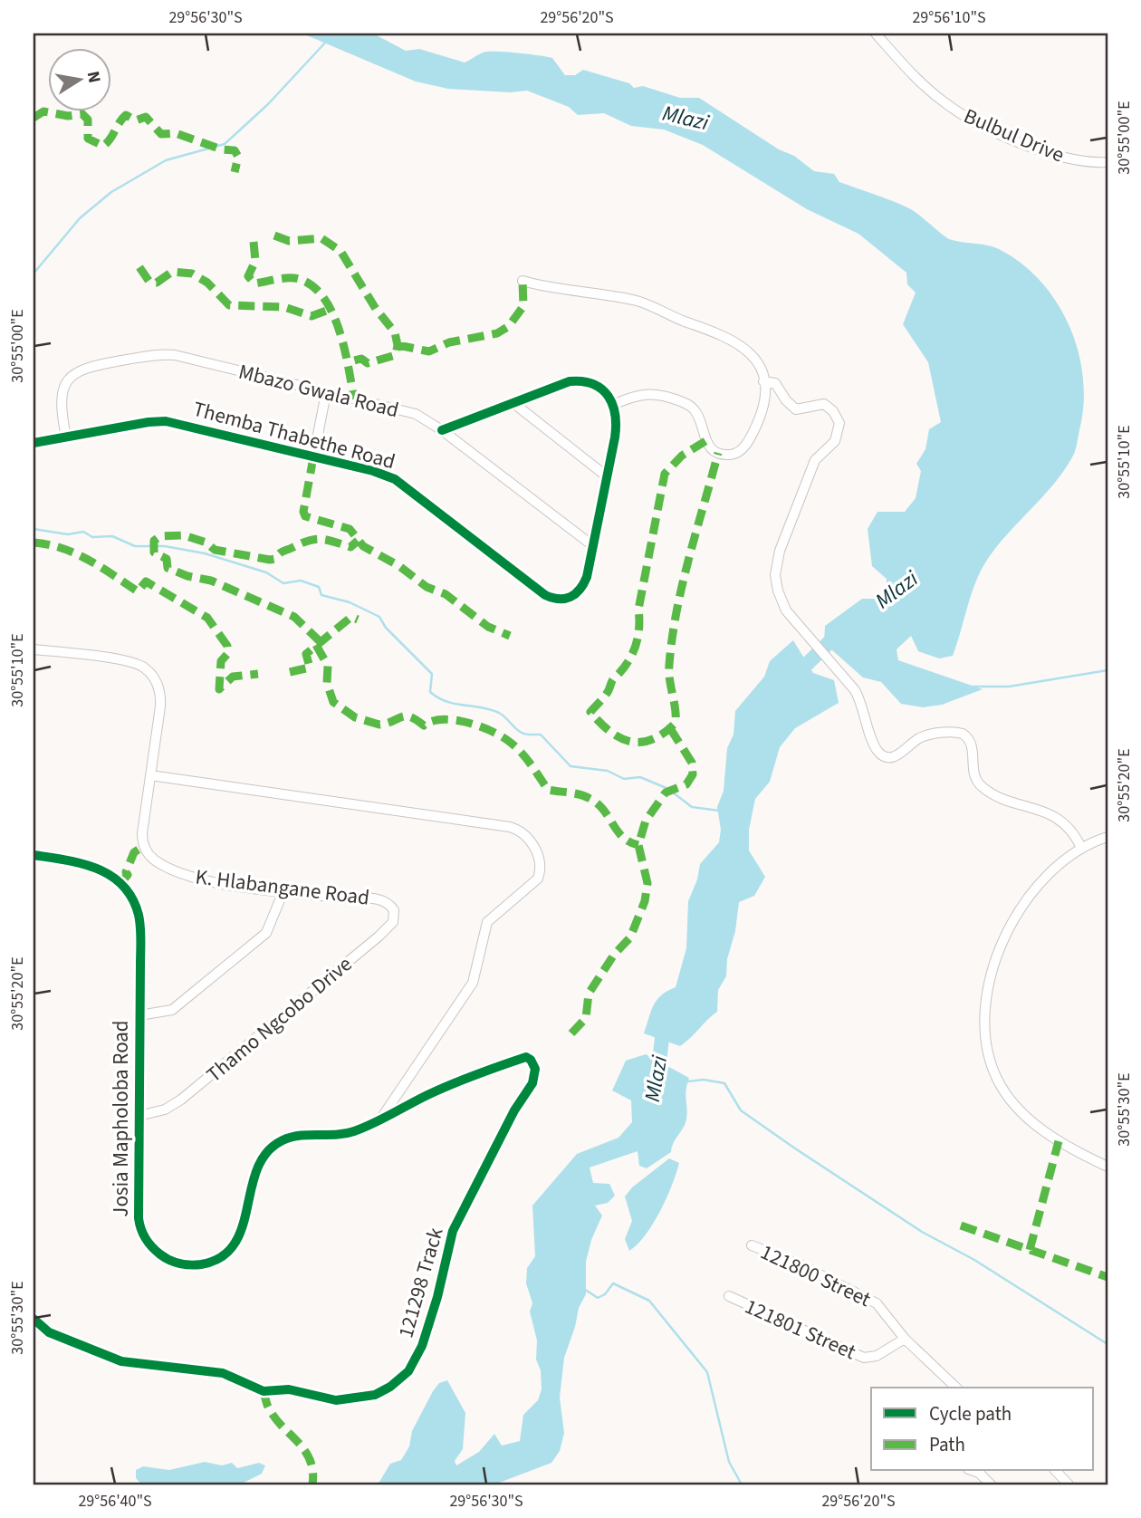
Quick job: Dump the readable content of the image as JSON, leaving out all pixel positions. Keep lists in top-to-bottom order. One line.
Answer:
{"streets":{"street":["Bulbul Drive","Mbazo Gwala Road","Themba Thabethe Road","K. Hlabangane Road","Thamo Ngcobo Drive","Josia Mapholoba Road","121800 Street","121298 Track","121801 Street"]},"crossings":[["Mbazo Gwala Road","Themba Thabethe Road"],["K. Hlabangane Road","Thamo Ngcobo Drive"],["K. Hlabangane Road","Josia Mapholoba Road"],["Thamo Ngcobo Drive","Josia Mapholoba Road"],["Josia Mapholoba Road","121298 Track"],["121800 Street","121801 Street"]],"water":["Mlazi"],"legend":["Cycle path","Path"],"north":"right","coordinates":["29°56'30\"S","29°56'20\"S","29°56'10\"S","30°55'00\"E","30°55'10\"E","30°55'20\"E","30°55'30\"E","29°56'40\"S"]}
